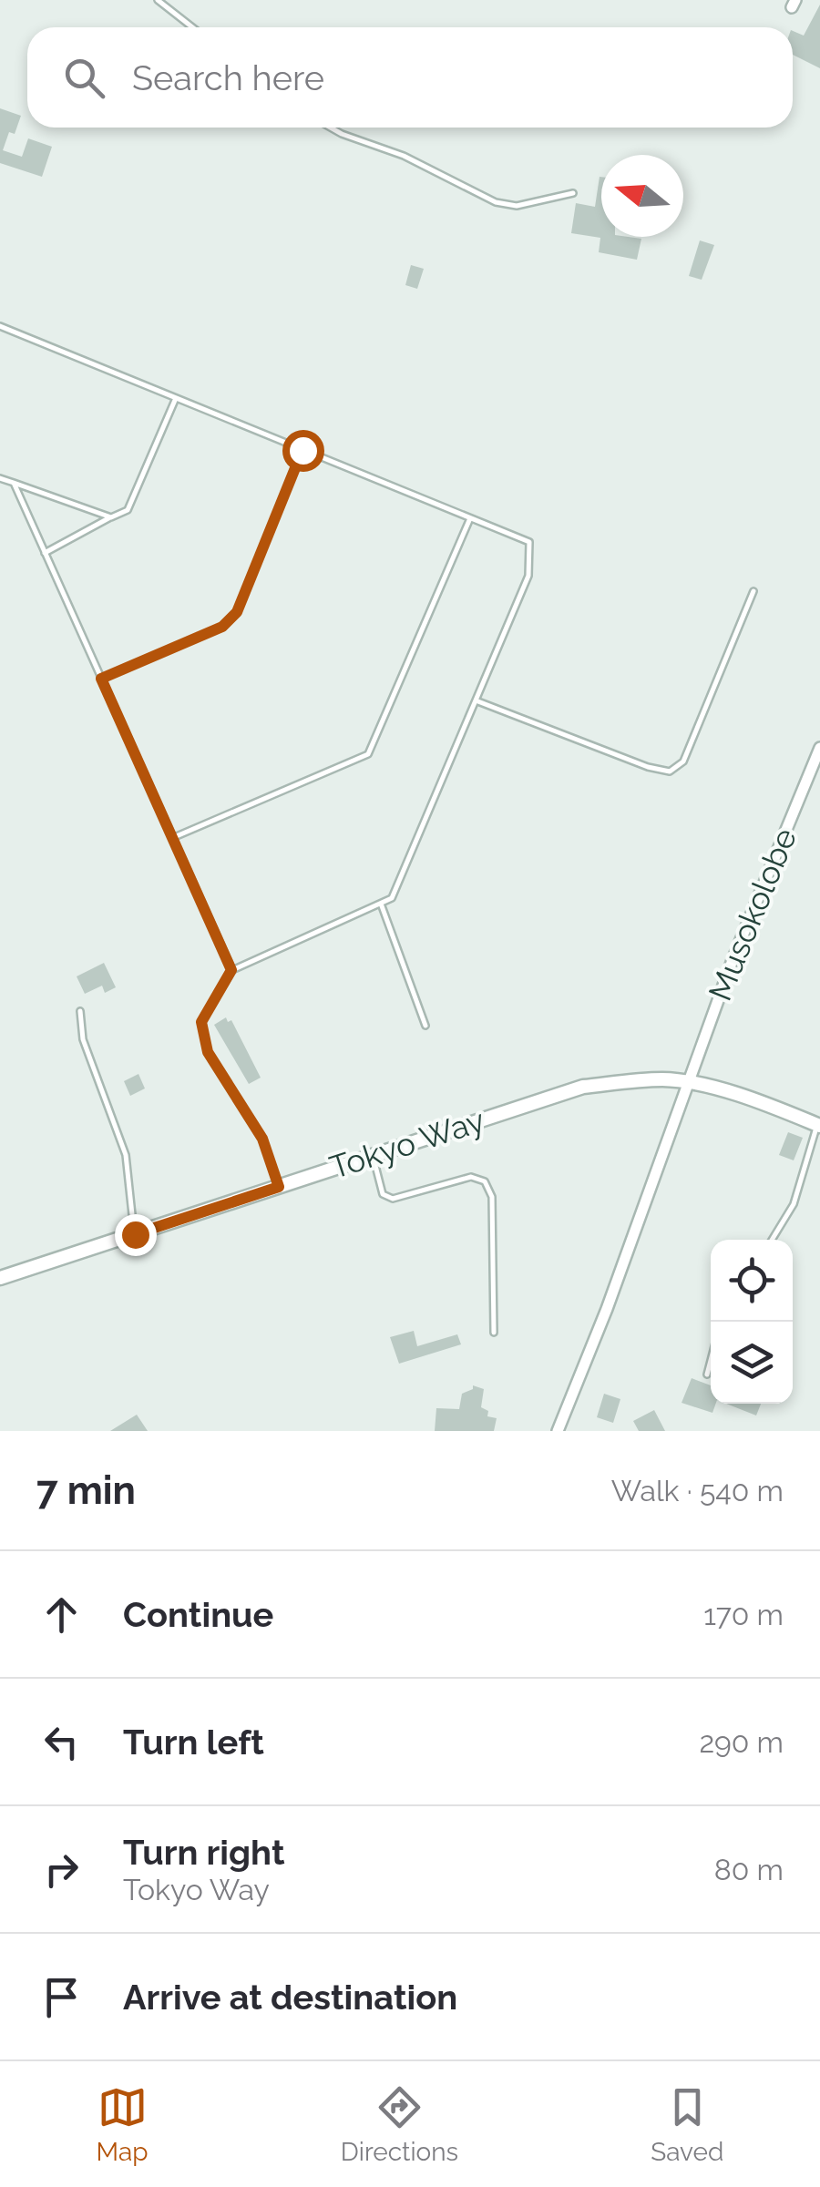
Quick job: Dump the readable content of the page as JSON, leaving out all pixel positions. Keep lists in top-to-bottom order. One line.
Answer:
{"streets":{"street":["Musokolobe","Tokyo Way"]},"crossings":[["Musokolobe","Tokyo Way"]],"north":"left","page":{"search":"Search here","heading":["7 min","Walk · 540 m"],"list":[["Continue","170 m"],["Turn left","290 m"],["Turn right","Tokyo Way","80 m"],"Arrive at destination"],"nav":["Map","Directions","Saved"]}}
